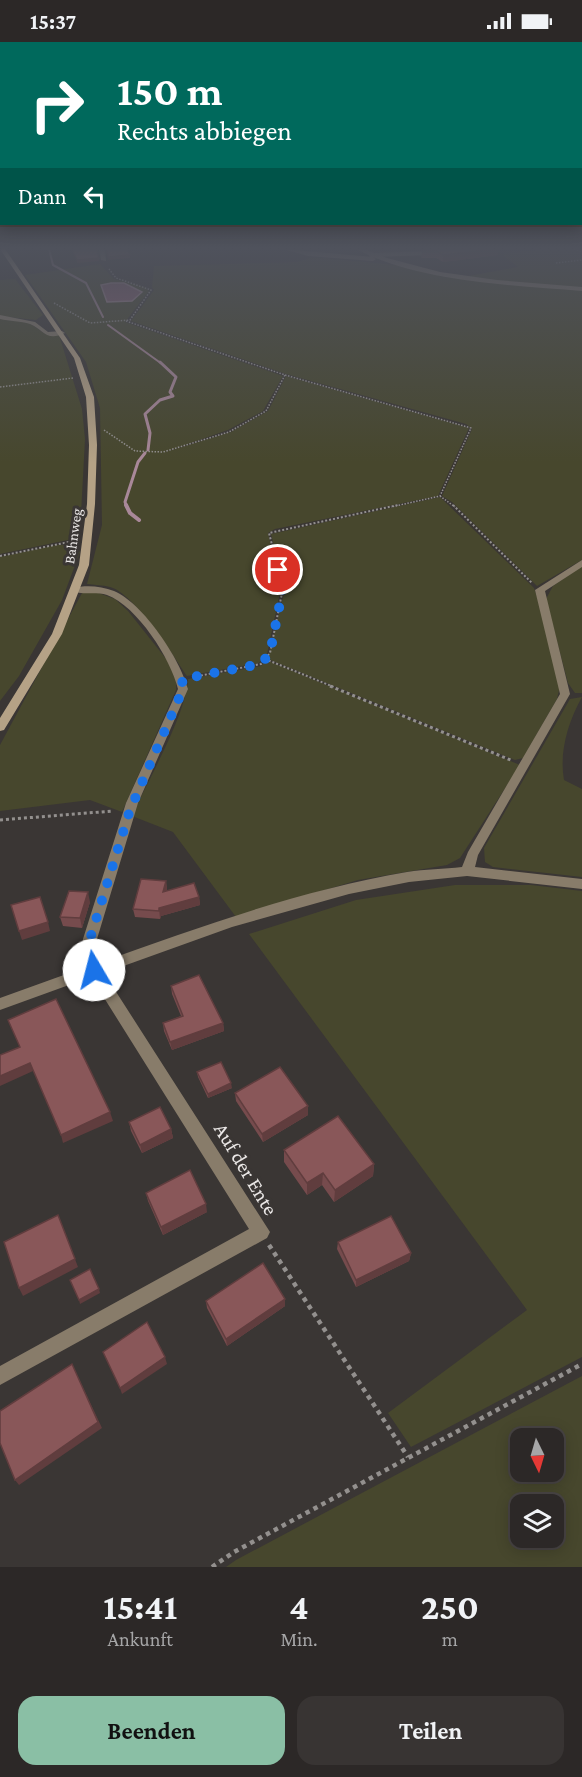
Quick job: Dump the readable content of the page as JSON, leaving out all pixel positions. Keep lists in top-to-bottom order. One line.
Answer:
{"streets":{"main road":["Bahnweg"],"street":["Auf der Ente"]},"north":"bottom","page":{"status":"15:37","turn":["150 m","Rechts abbiegen"],"then":"Dann","eta":["15:41","Ankunft","4","Min.","250","m"],"buttons":["Beenden","Teilen"]}}
